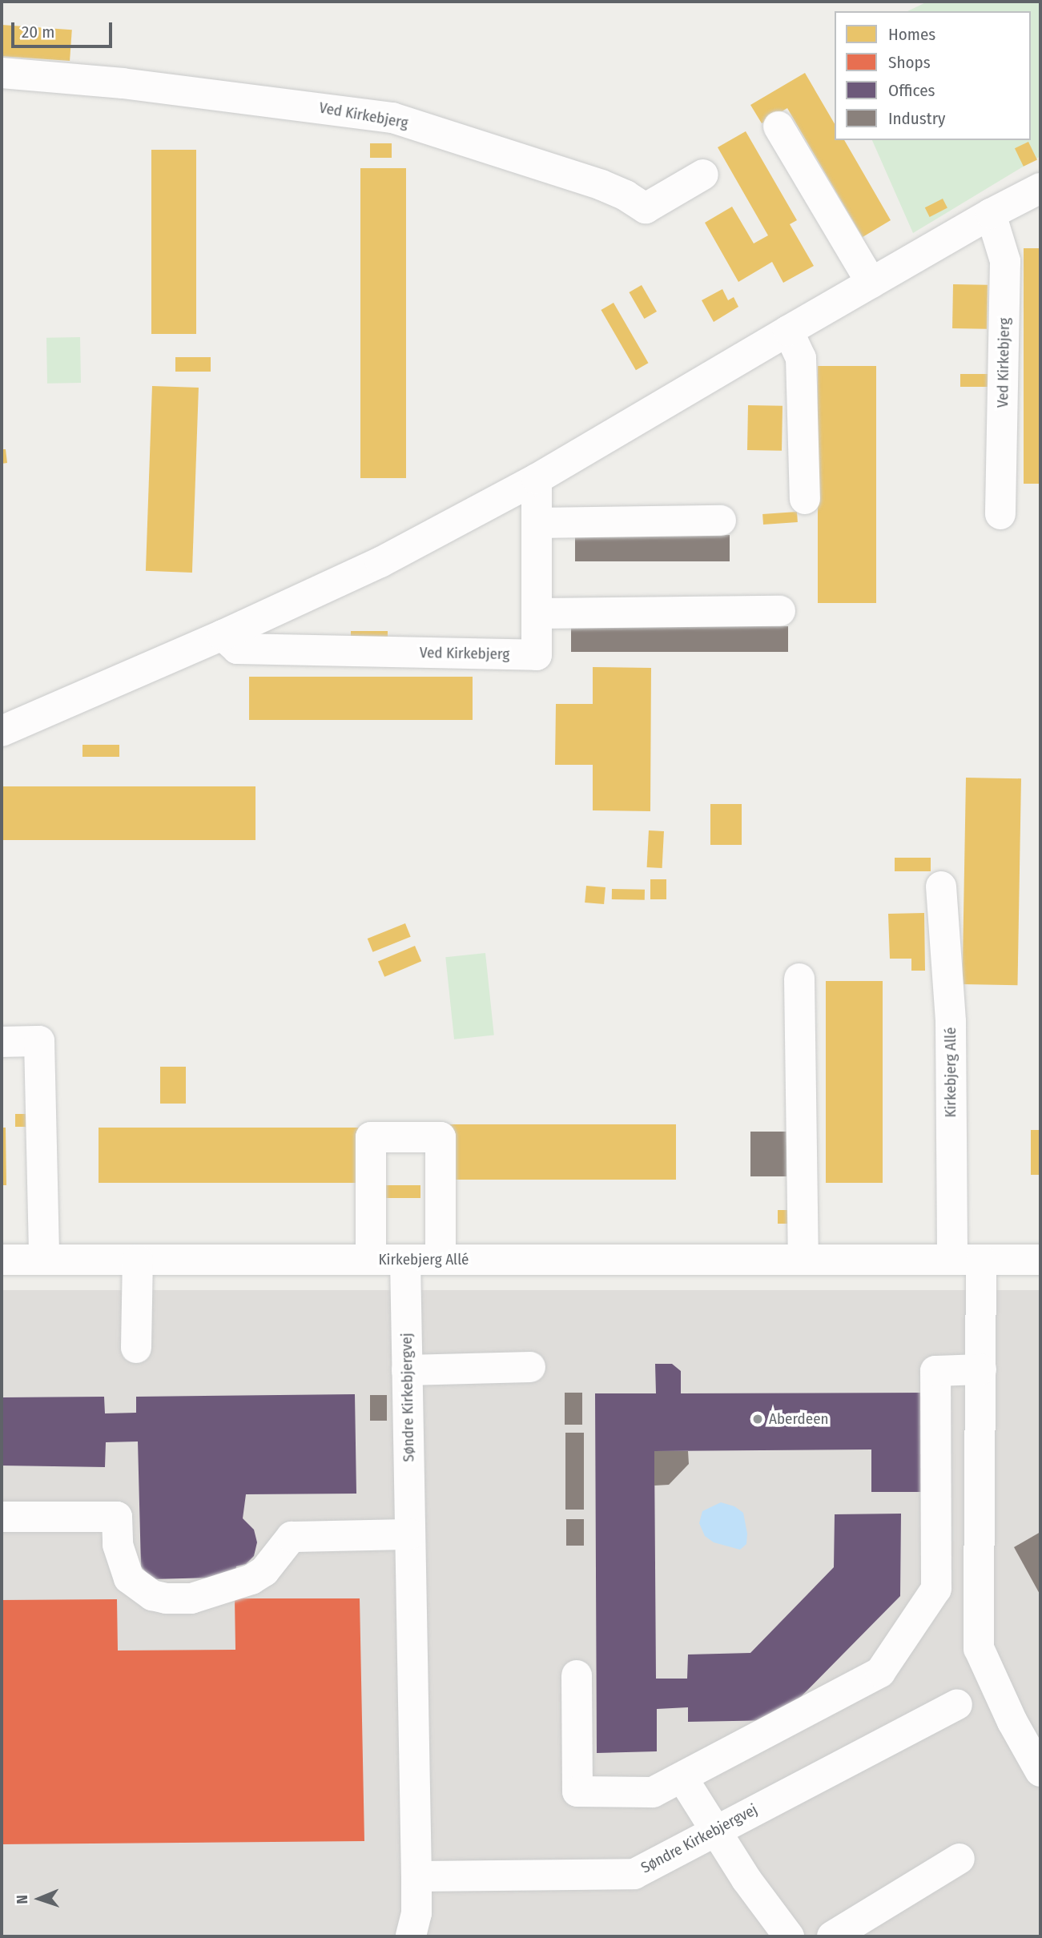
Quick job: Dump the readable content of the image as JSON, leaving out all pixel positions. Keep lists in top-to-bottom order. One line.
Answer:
{"streets":{"street":["Ved Kirkebjerg","Kirkebjerg Allé","Søndre Kirkebjergvej"]},"crossings":[["Kirkebjerg Allé","Søndre Kirkebjergvej"]],"places":["Aberdeen"],"legend":["Homes","Shops","Offices","Industry"],"scale_bar":"20 m","north":"left"}
